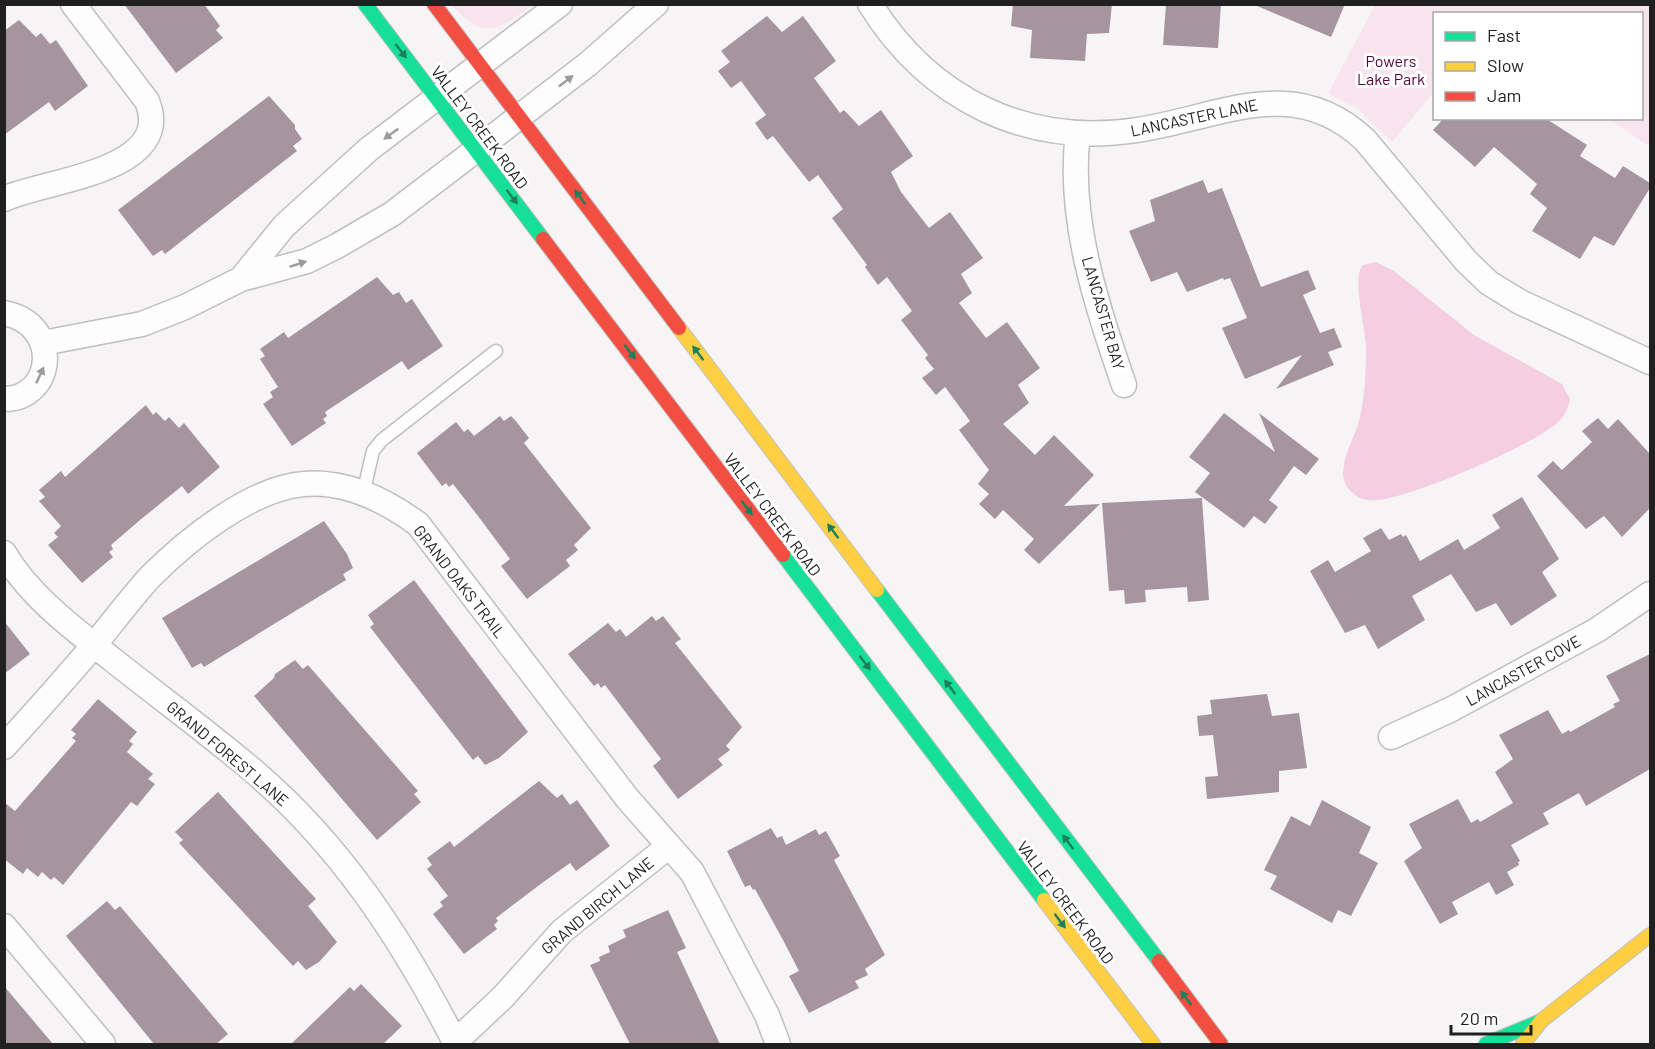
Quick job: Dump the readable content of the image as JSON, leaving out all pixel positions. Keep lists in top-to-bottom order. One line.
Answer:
{"streets":{"main road":["VALLEY CREEK ROAD"],"street":["LANCASTER LANE","LANCASTER BAY","GRAND OAKS TRAIL","LANCASTER COVE","GRAND FOREST LANE","GRAND BIRCH LANE"]},"crossings":[["LANCASTER LANE","LANCASTER BAY"],["GRAND OAKS TRAIL","GRAND FOREST LANE"],["GRAND OAKS TRAIL","GRAND BIRCH LANE"],["GRAND FOREST LANE","GRAND BIRCH LANE"]],"parks":["Powers Lake Park"],"legend":["Fast","Slow","Jam"],"scale_bar":"20 m"}
